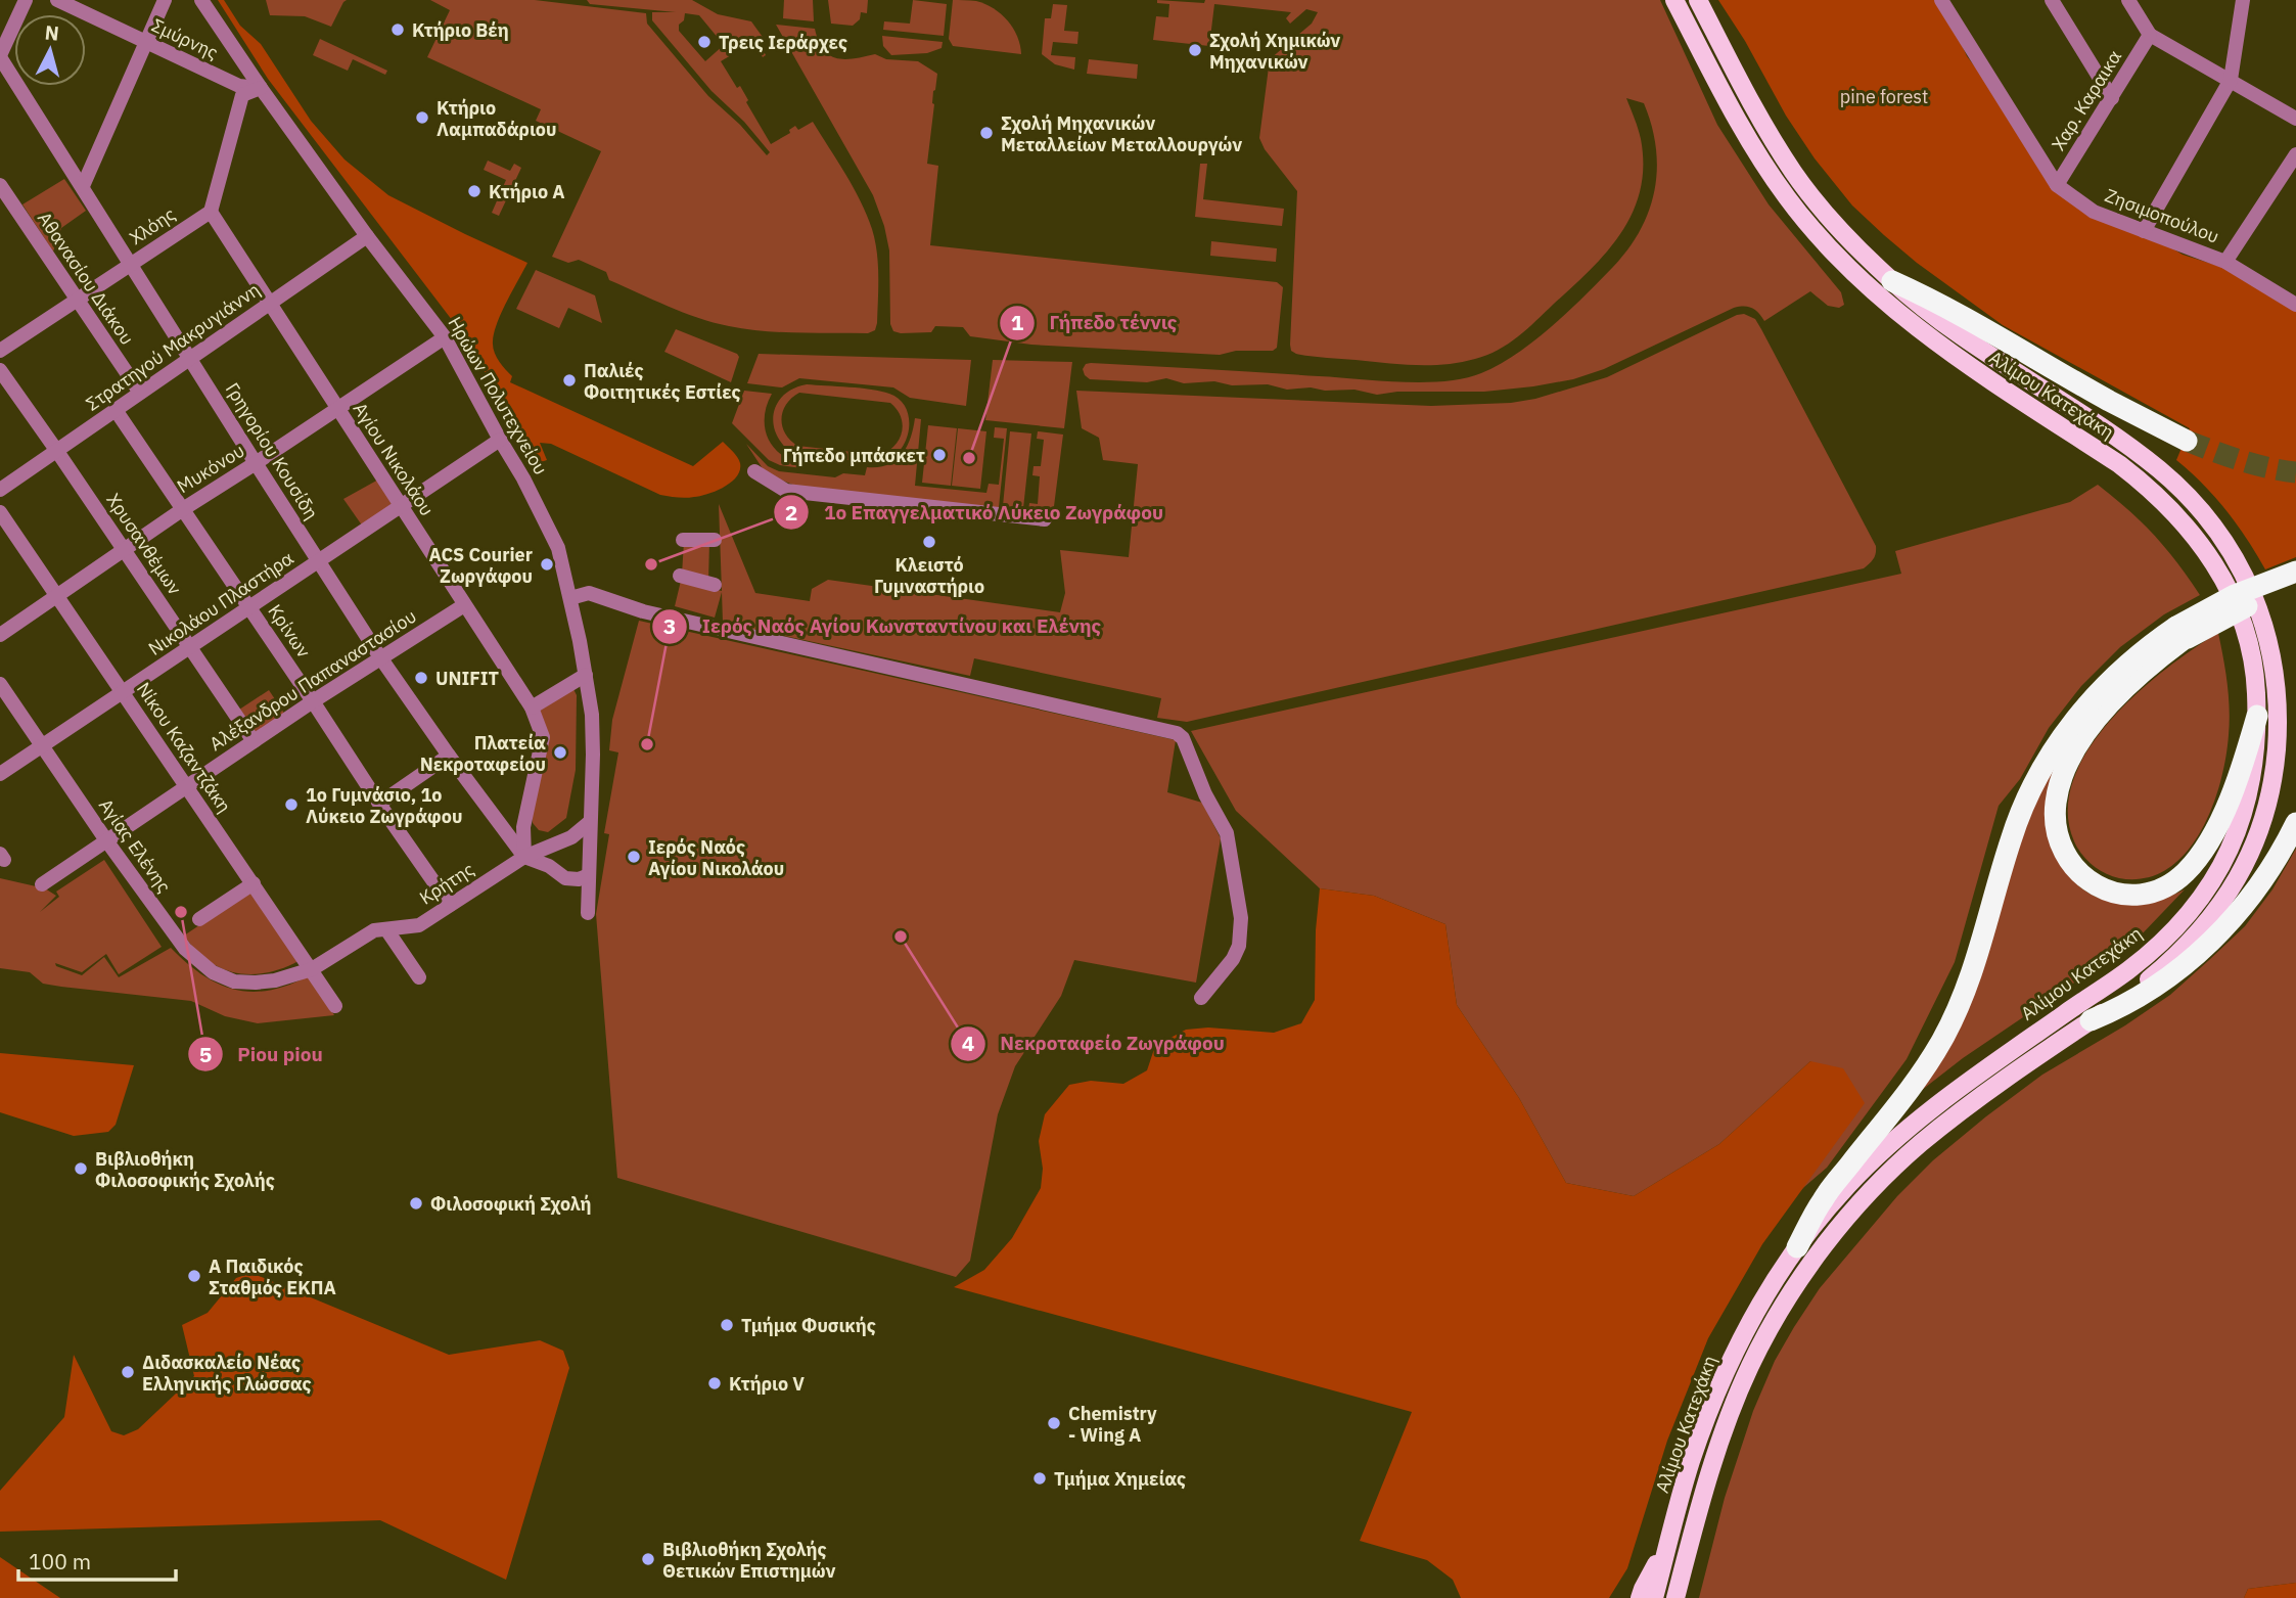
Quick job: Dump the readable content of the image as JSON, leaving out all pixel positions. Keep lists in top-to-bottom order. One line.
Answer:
{"streets":{"main road":["Αλίμου Κατεχάκη"],"street":["Σμύρνης","Χαρ. Καραικα","Ζησιμοπούλου","Χλόης","Αθανασίου Διάκου","Στρατηγού Μακρυγιάννη","Ηρώων Πολυτεχνείου","Γρηγορίου Κουσίδη","Αγίου Νικολάου","Μυκόνου","Χρυσανθέμων","Νικολάου Πλαστήρα","Κρίνων","Αλέξανδρου Παπαναστασίου","Νίκου Καζαντζάκη","Αγίας Ελένης","Κρήτης"]},"crossings":[["Σμύρνης","Ηρώων Πολυτεχνείου"],["Χαρ. Καραικα","Ζησιμοπούλου"],["Χλόης","Αθανασίου Διάκου"],["Χλόης","Γρηγορίου Κουσίδη"],["Χλόης","Αγίου Νικολάου"],["Αθανασίου Διάκου","Στρατηγού Μακρυγιάννη"],["Στρατηγού Μακρυγιάννη","Ηρώων Πολυτεχνείου"],["Στρατηγού Μακρυγιάννη","Γρηγορίου Κουσίδη"],["Στρατηγού Μακρυγιάννη","Αγίου Νικολάου"],["Στρατηγού Μακρυγιάννη","Χρυσανθέμων"],["Στρατηγού Μακρυγιάννη","Κρίνων"],["Ηρώων Πολυτεχνείου","Γρηγορίου Κουσίδη"],["Ηρώων Πολυτεχνείου","Μυκόνου"],["Ηρώων Πολυτεχνείου","Νικολάου Πλαστήρα"],["Γρηγορίου Κουσίδη","Αγίου Νικολάου"],["Γρηγορίου Κουσίδη","Μυκόνου"],["Γρηγορίου Κουσίδη","Νικολάου Πλαστήρα"],["Γρηγορίου Κουσίδη","Αλέξανδρου Παπαναστασίου"],["Γρηγορίου Κουσίδη","Κρήτης"],["Αγίου Νικολάου","Μυκόνου"],["Αγίου Νικολάου","Νικολάου Πλαστήρα"],["Αγίου Νικολάου","Αλέξανδρου Παπαναστασίου"],["Αγίου Νικολάου","Κρήτης"],["Μυκόνου","Χρυσανθέμων"],["Μυκόνου","Κρίνων"],["Μυκόνου","Νίκου Καζαντζάκη"],["Χρυσανθέμων","Νικολάου Πλαστήρα"],["Χρυσανθέμων","Αλέξανδρου Παπαναστασίου"],["Νικολάου Πλαστήρα","Κρίνων"],["Νικολάου Πλαστήρα","Νίκου Καζαντζάκη"],["Νικολάου Πλαστήρα","Αγίας Ελένης"],["Κρίνων","Αλέξανδρου Παπαναστασίου"],["Κρίνων","Κρήτης"],["Αλέξανδρου Παπαναστασίου","Νίκου Καζαντζάκη"],["Αλέξανδρου Παπαναστασίου","Αγίας Ελένης"],["Νίκου Καζαντζάκη","Αγίας Ελένης"],["Νίκου Καζαντζάκη","Κρήτης"],["Αγίας Ελένης","Κρήτης"]],"parks":["pine forest"],"places":["Κτήριο Βέη","Τρεις Ιεράρχες","Σχολή Χημικών Μηχανικών","Κτήριο Λαμπαδάριου","Σχολή Μηχανικών Μεταλλείων Μεταλλουργών","Κτήριο Α","Παλιές Φοιτητικές Εστίες","Γήπεδο μπάσκετ","Γήπεδο τέννις","Κλειστό Γυμναστήριο","ACS Courier Ζωργάφου","1ο Επαγγελματικό Λύκειο Ζωγράφου","UNIFIT","Ιερός Ναός Αγίου Κωνσταντίνου και Ελένης","Πλατεία Νεκροταφείου","1ο Γυμνάσιο, 1ο Λύκειο Ζωγράφου","Ιερός Ναός Αγίου Νικολάου","Piou piou","Νεκροταφείο Ζωγράφου","Βιβλιοθήκη Φιλοσοφικής Σχολής","Φιλοσοφική Σχολή","Α Παιδικός Σταθμός ΕΚΠΑ","Τμήμα Φυσικής","Διδασκαλείο Νέας Ελληνικής Γλώσσας","Κτήριο V","Chemistry - Wing Α","Τμήμα Χημείας","Βιβλιοθήκη Σχολής Θετικών Επιστημών"],"scale_bar":"100 m","north":"top"}
